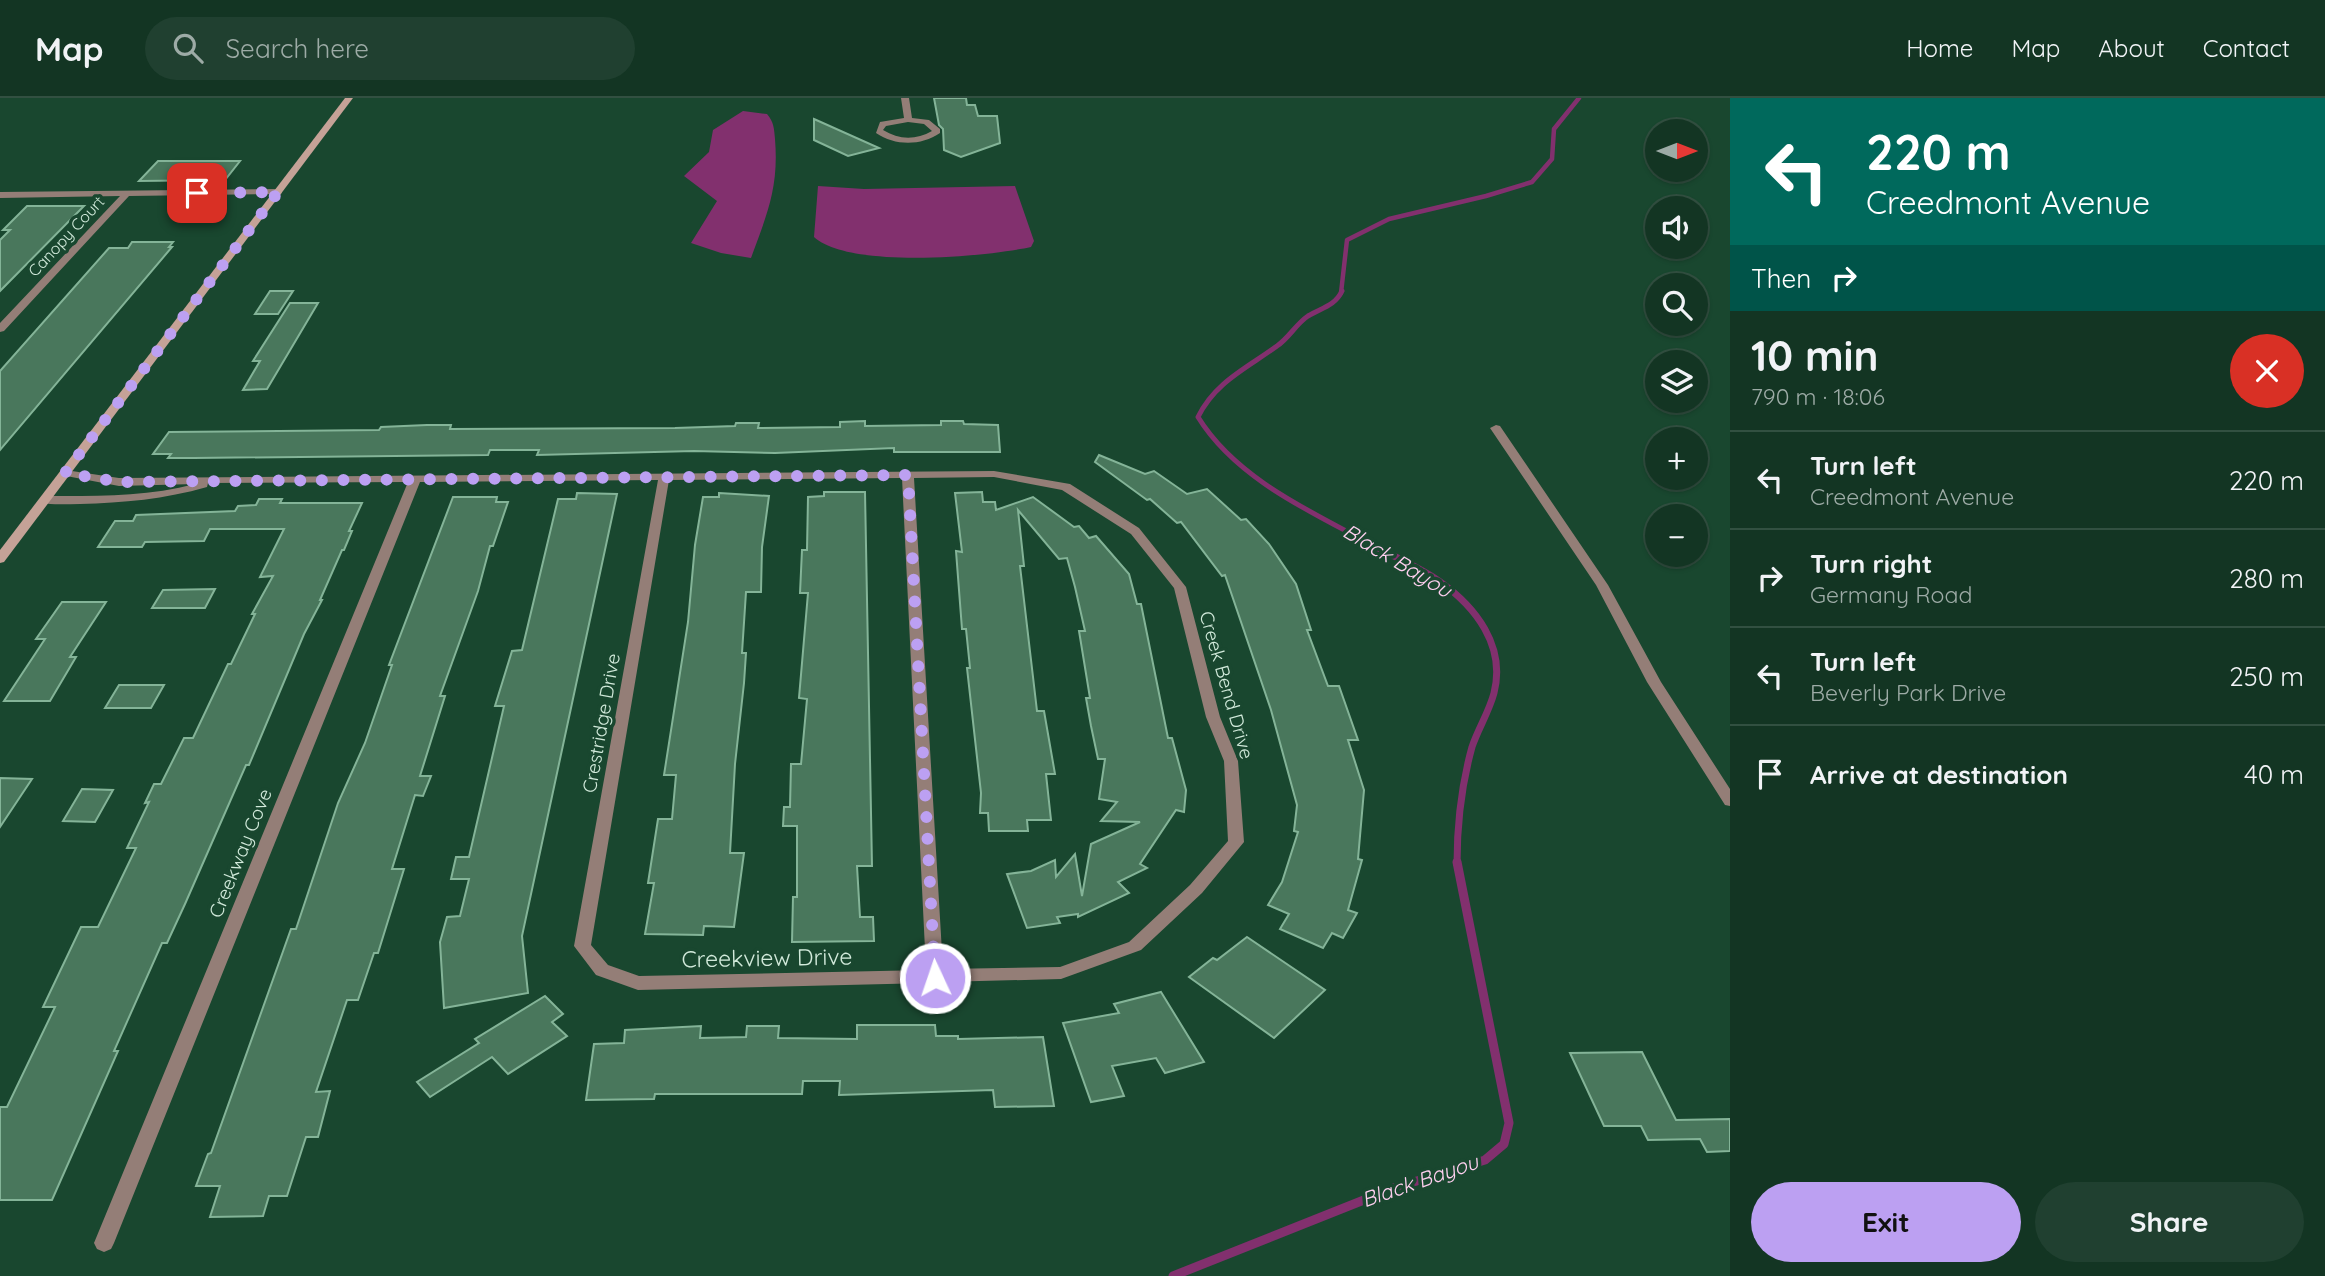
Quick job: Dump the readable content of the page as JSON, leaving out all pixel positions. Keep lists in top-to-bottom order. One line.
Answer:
{"streets":{"street":["Canopy Court","Creek Bend Drive","Crestridge Drive","Creekway Cove","Creekview Drive"]},"crossings":[["Creek Bend Drive","Crestridge Drive"],["Creek Bend Drive","Creekway Cove"],["Creek Bend Drive","Creekview Drive"],["Crestridge Drive","Creekview Drive"]],"water":["Black Bayou"],"north":"right","page":{"header":"Map","search":"Search here","nav":["Home","Map","About","Contact"],"turn":["220 m","Creedmont Avenue"],"map_buttons":["+","−"],"then":"Then","heading":["10 min","790 m · 18:06"],"list":[{"name":"Turn left","note":"Creedmont Avenue","value":"220 m"},{"name":"Turn right","note":"Germany Road","value":"280 m"},{"name":"Turn left","note":"Beverly Park Drive","value":"250 m"},{"name":"Arrive at destination","value":"40 m"}],"buttons":["Exit","Share"]}}
